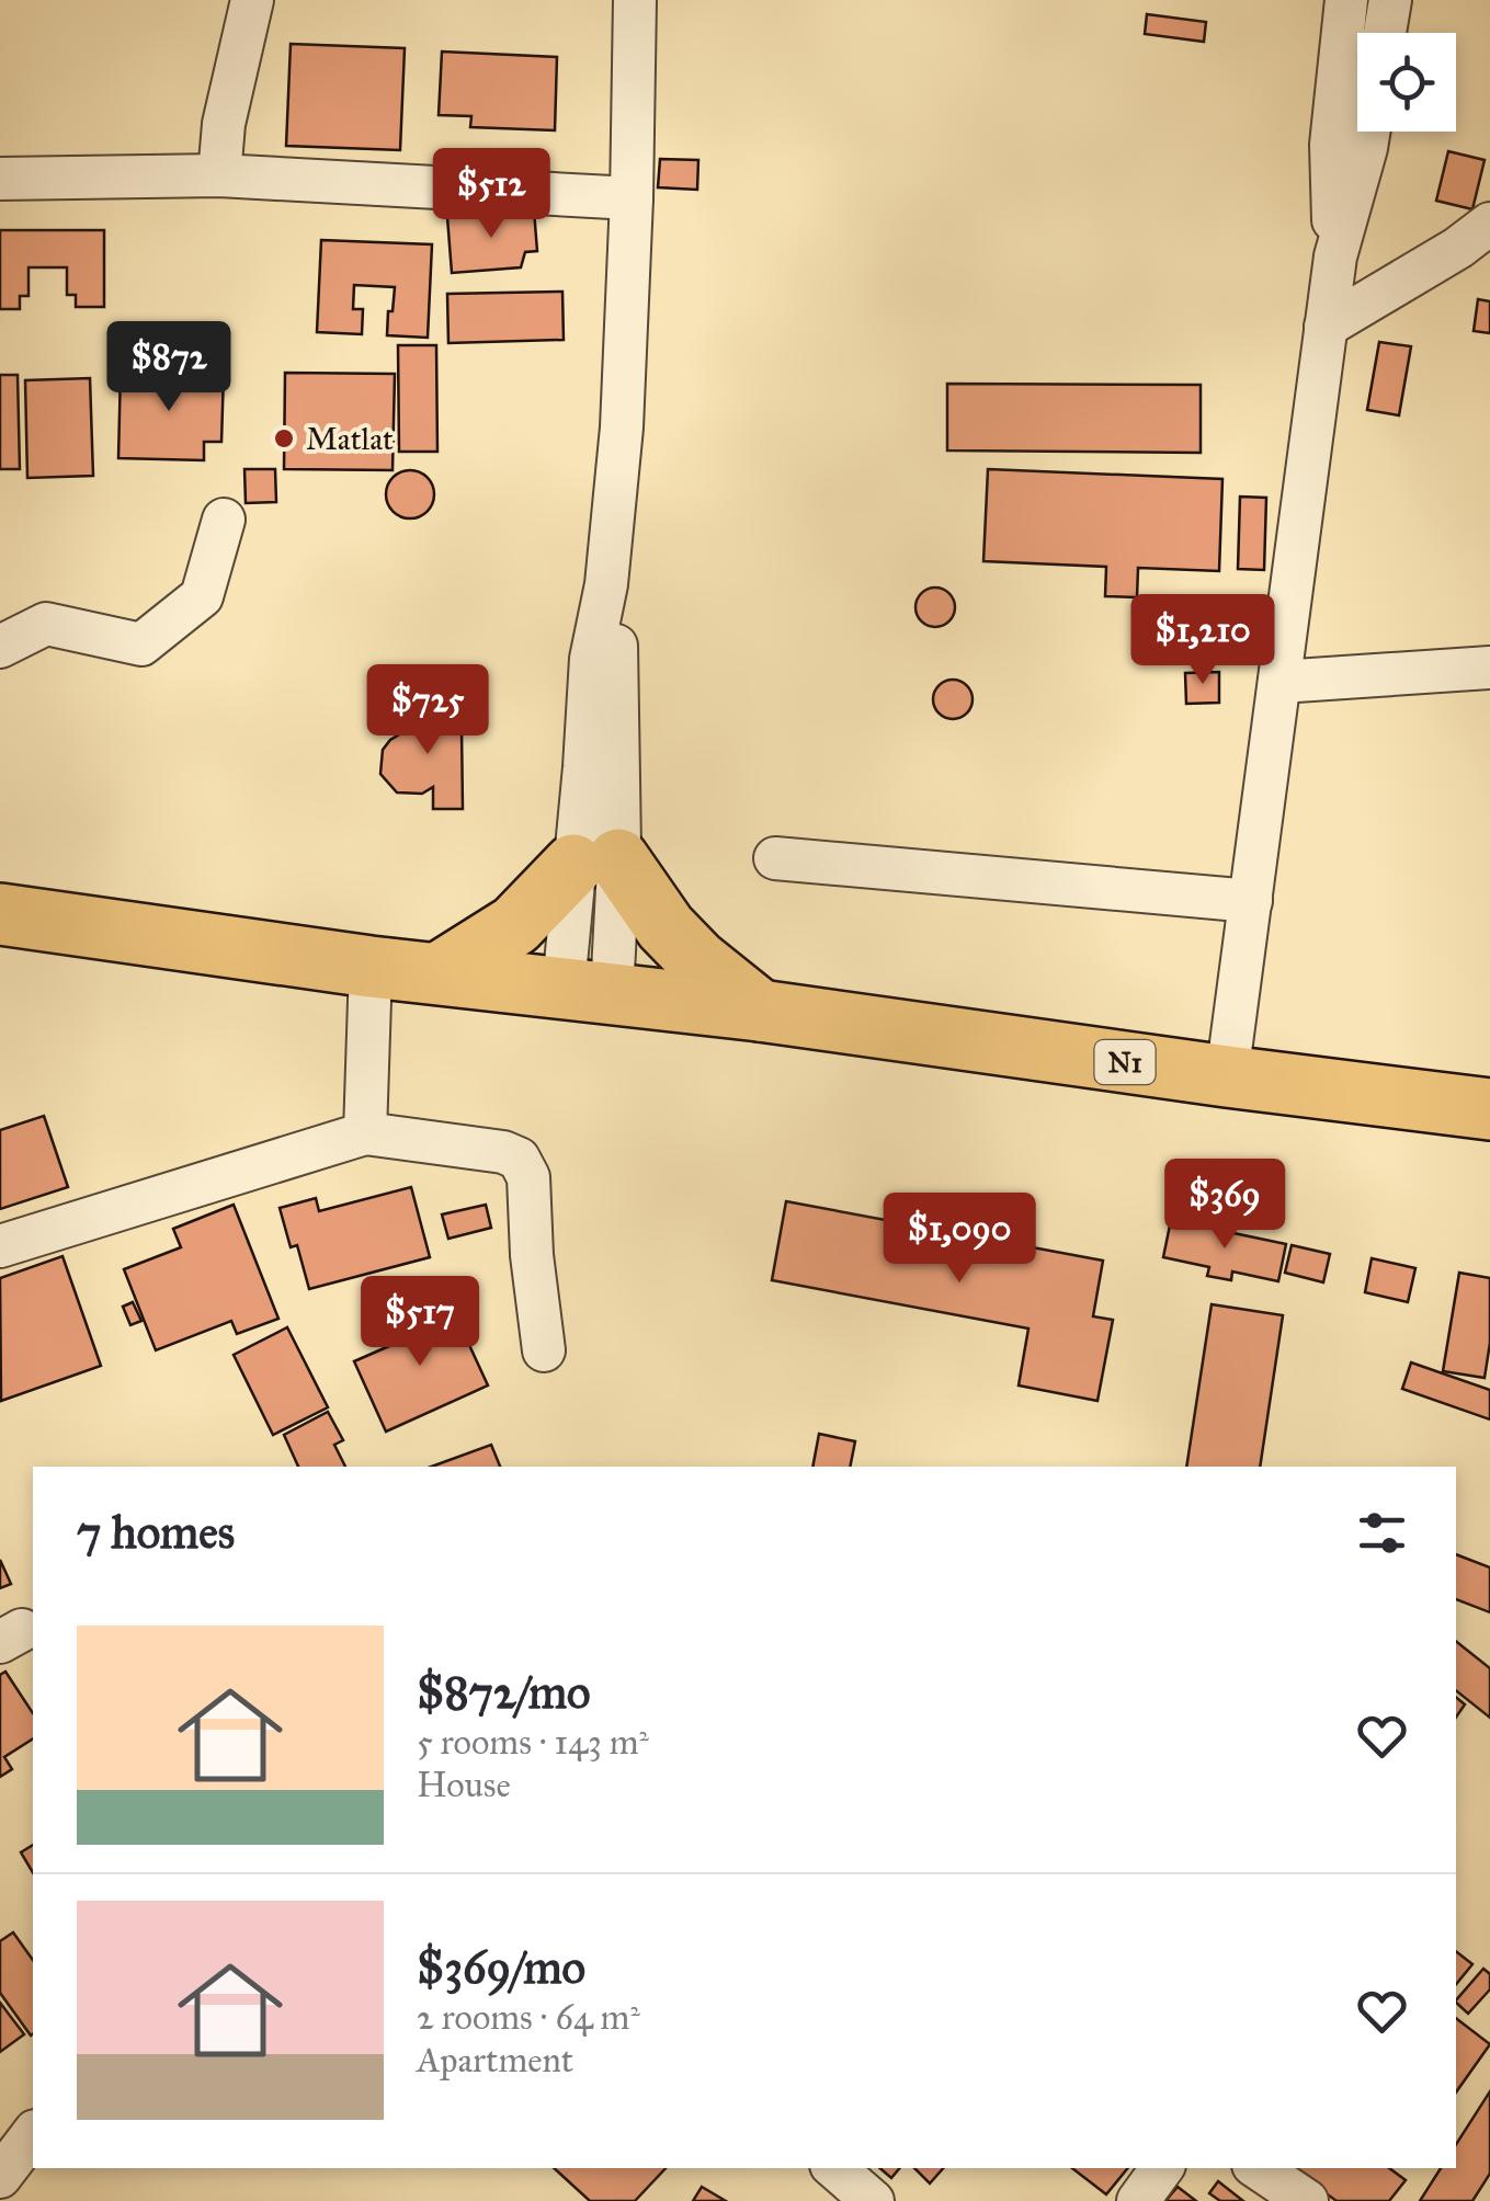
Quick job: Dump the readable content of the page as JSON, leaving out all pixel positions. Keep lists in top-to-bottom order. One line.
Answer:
{"streets":{"highway":["N1"]},"places":["Matlat"],"page":{"price":["$512","$872","$1,210","$725","$369","$1,090","$517"],"heading":"7 homes","list":[{"name":"$872/mo","note":"5 rooms · 143 m² · House"},{"name":"$369/mo","note":"2 rooms · 64 m² · Apartment"}]}}
